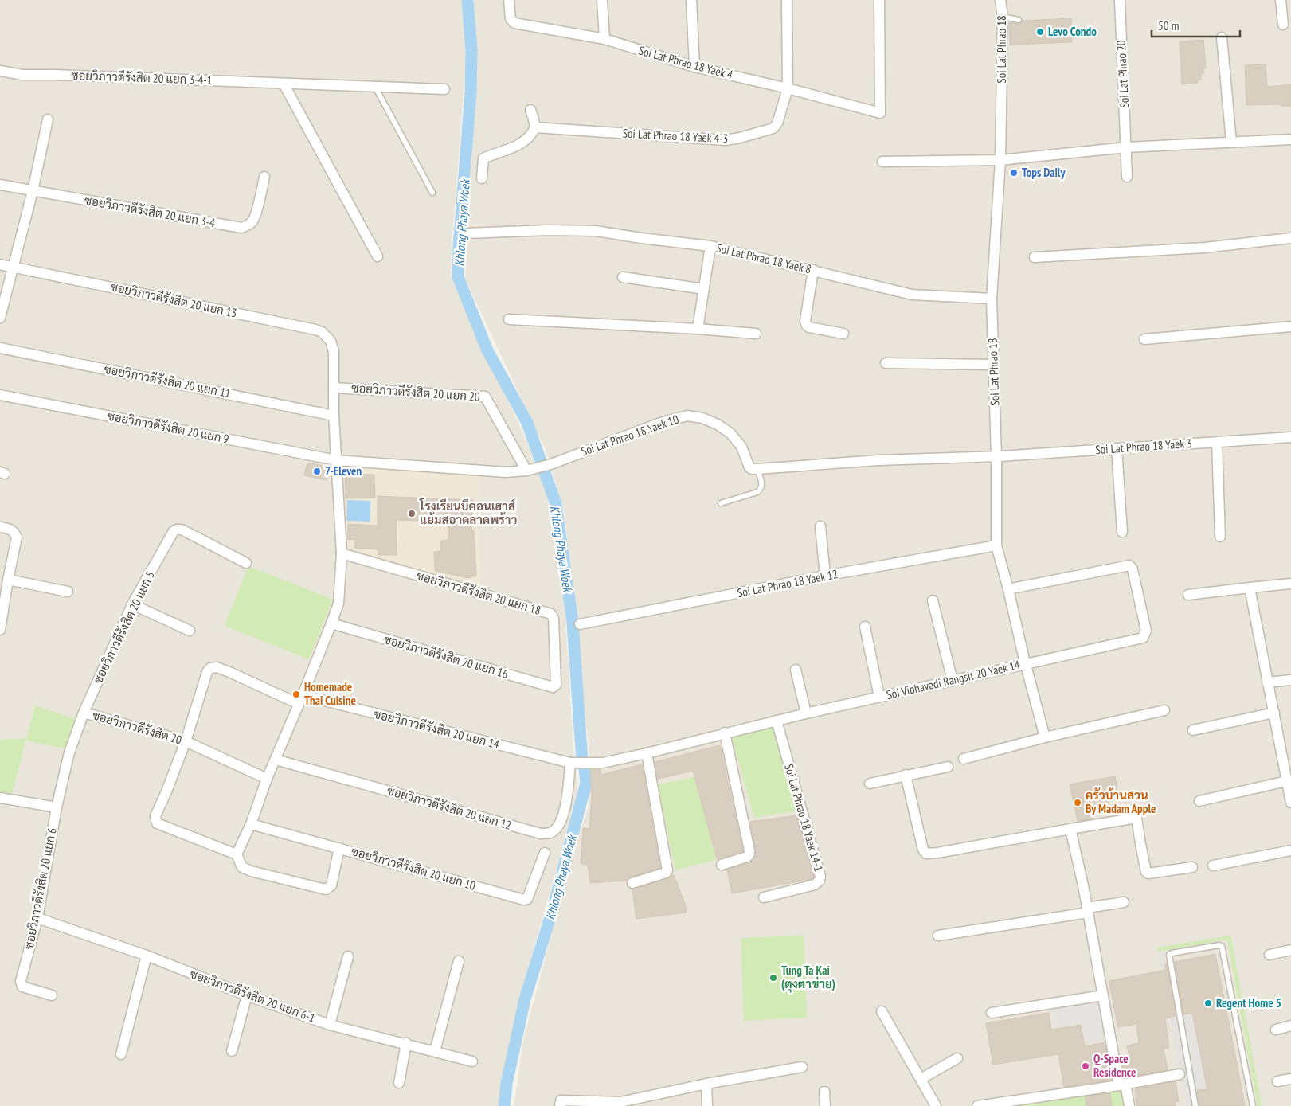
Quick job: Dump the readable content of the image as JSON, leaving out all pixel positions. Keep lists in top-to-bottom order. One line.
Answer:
{"streets":{"street":["Soi Lat Phrao 18","Soi Lat Phrao 18 Yaek 4","Soi Lat Phrao 20","ซอยวิภาวดีรังสิต 20 แยก 3-4-1","Soi Lat Phrao 18 Yaek 4-3","ซอยวิภาวดีรังสิต 20 แยก 3-4","Soi Lat Phrao 18 Yaek 8","ซอยวิภาวดีรังสิต 20 แยก 13","ซอยวิภาวดีรังสิต 20 แยก 11","ซอยวิภาวดีรังสิต 20 แยก 20","ซอยวิภาวดีรังสิต 20 แยก 9","Soi Lat Phrao 18 Yaek 10","Soi Lat Phrao 18 Yaek 3","Soi Lat Phrao 18 Yaek 12","ซอยวิภาวดีรังสิต 20 แยก 18","ซอยวิภาวดีรังสิต 20 แยก 5","ซอยวิภาวดีรังสิต 20 แยก 16","Soi Vibhavadi Rangsit 20 Yaek 14","ซอยวิภาวดีรังสิต 20","ซอยวิภาวดีรังสิต 20 แยก 14","ซอยวิภาวดีรังสิต 20 แยก 12","Soi Lat Phrao 18 Yaek 14-1","ซอยวิภาวดีรังสิต 20 แยก 10","ซอยวิภาวดีรังสิต 20 แยก 6","ซอยวิภาวดีรังสิต 20 แยก 6-1"]},"crossings":[["Soi Lat Phrao 18","Soi Lat Phrao 18 Yaek 8"],["Soi Lat Phrao 18","Soi Lat Phrao 18 Yaek 3"],["Soi Lat Phrao 18","Soi Lat Phrao 18 Yaek 12"],["Soi Lat Phrao 18","Soi Vibhavadi Rangsit 20 Yaek 14"],["Soi Lat Phrao 18 Yaek 4","Soi Lat Phrao 18 Yaek 4-3"],["ซอยวิภาวดีรังสิต 20 แยก 13","ซอยวิภาวดีรังสิต 20 แยก 20"],["ซอยวิภาวดีรังสิต 20 แยก 20","Soi Lat Phrao 18 Yaek 10"],["ซอยวิภาวดีรังสิต 20 แยก 9","Soi Lat Phrao 18 Yaek 10"],["ซอยวิภาวดีรังสิต 20 แยก 18","ซอยวิภาวดีรังสิต 20 แยก 16"],["ซอยวิภาวดีรังสิต 20 แยก 5","ซอยวิภาวดีรังสิต 20"],["Soi Vibhavadi Rangsit 20 Yaek 14","ซอยวิภาวดีรังสิต 20 แยก 14"],["Soi Vibhavadi Rangsit 20 Yaek 14","ซอยวิภาวดีรังสิต 20 แยก 12"],["Soi Vibhavadi Rangsit 20 Yaek 14","Soi Lat Phrao 18 Yaek 14-1"],["ซอยวิภาวดีรังสิต 20","ซอยวิภาวดีรังสิต 20 แยก 14"],["ซอยวิภาวดีรังสิต 20","ซอยวิภาวดีรังสิต 20 แยก 6"],["ซอยวิภาวดีรังสิต 20 แยก 14","ซอยวิภาวดีรังสิต 20 แยก 12"],["ซอยวิภาวดีรังสิต 20 แยก 6","ซอยวิภาวดีรังสิต 20 แยก 6-1"]],"water":["Khlong Phaya Woek"],"places":["Levo Condo","Tops Daily","7-Eleven","โรงเรียนบีคอนเฮาส์ แย้มสอาดลาดพร้าว","Homemade Thai Cuisine","ครัวบ้านสวน By Madam Apple","Tung Ta Kai (ตุงตาข่าย)","Regent Home 5","Q-Space Residence"],"scale_bar":"50 m"}
